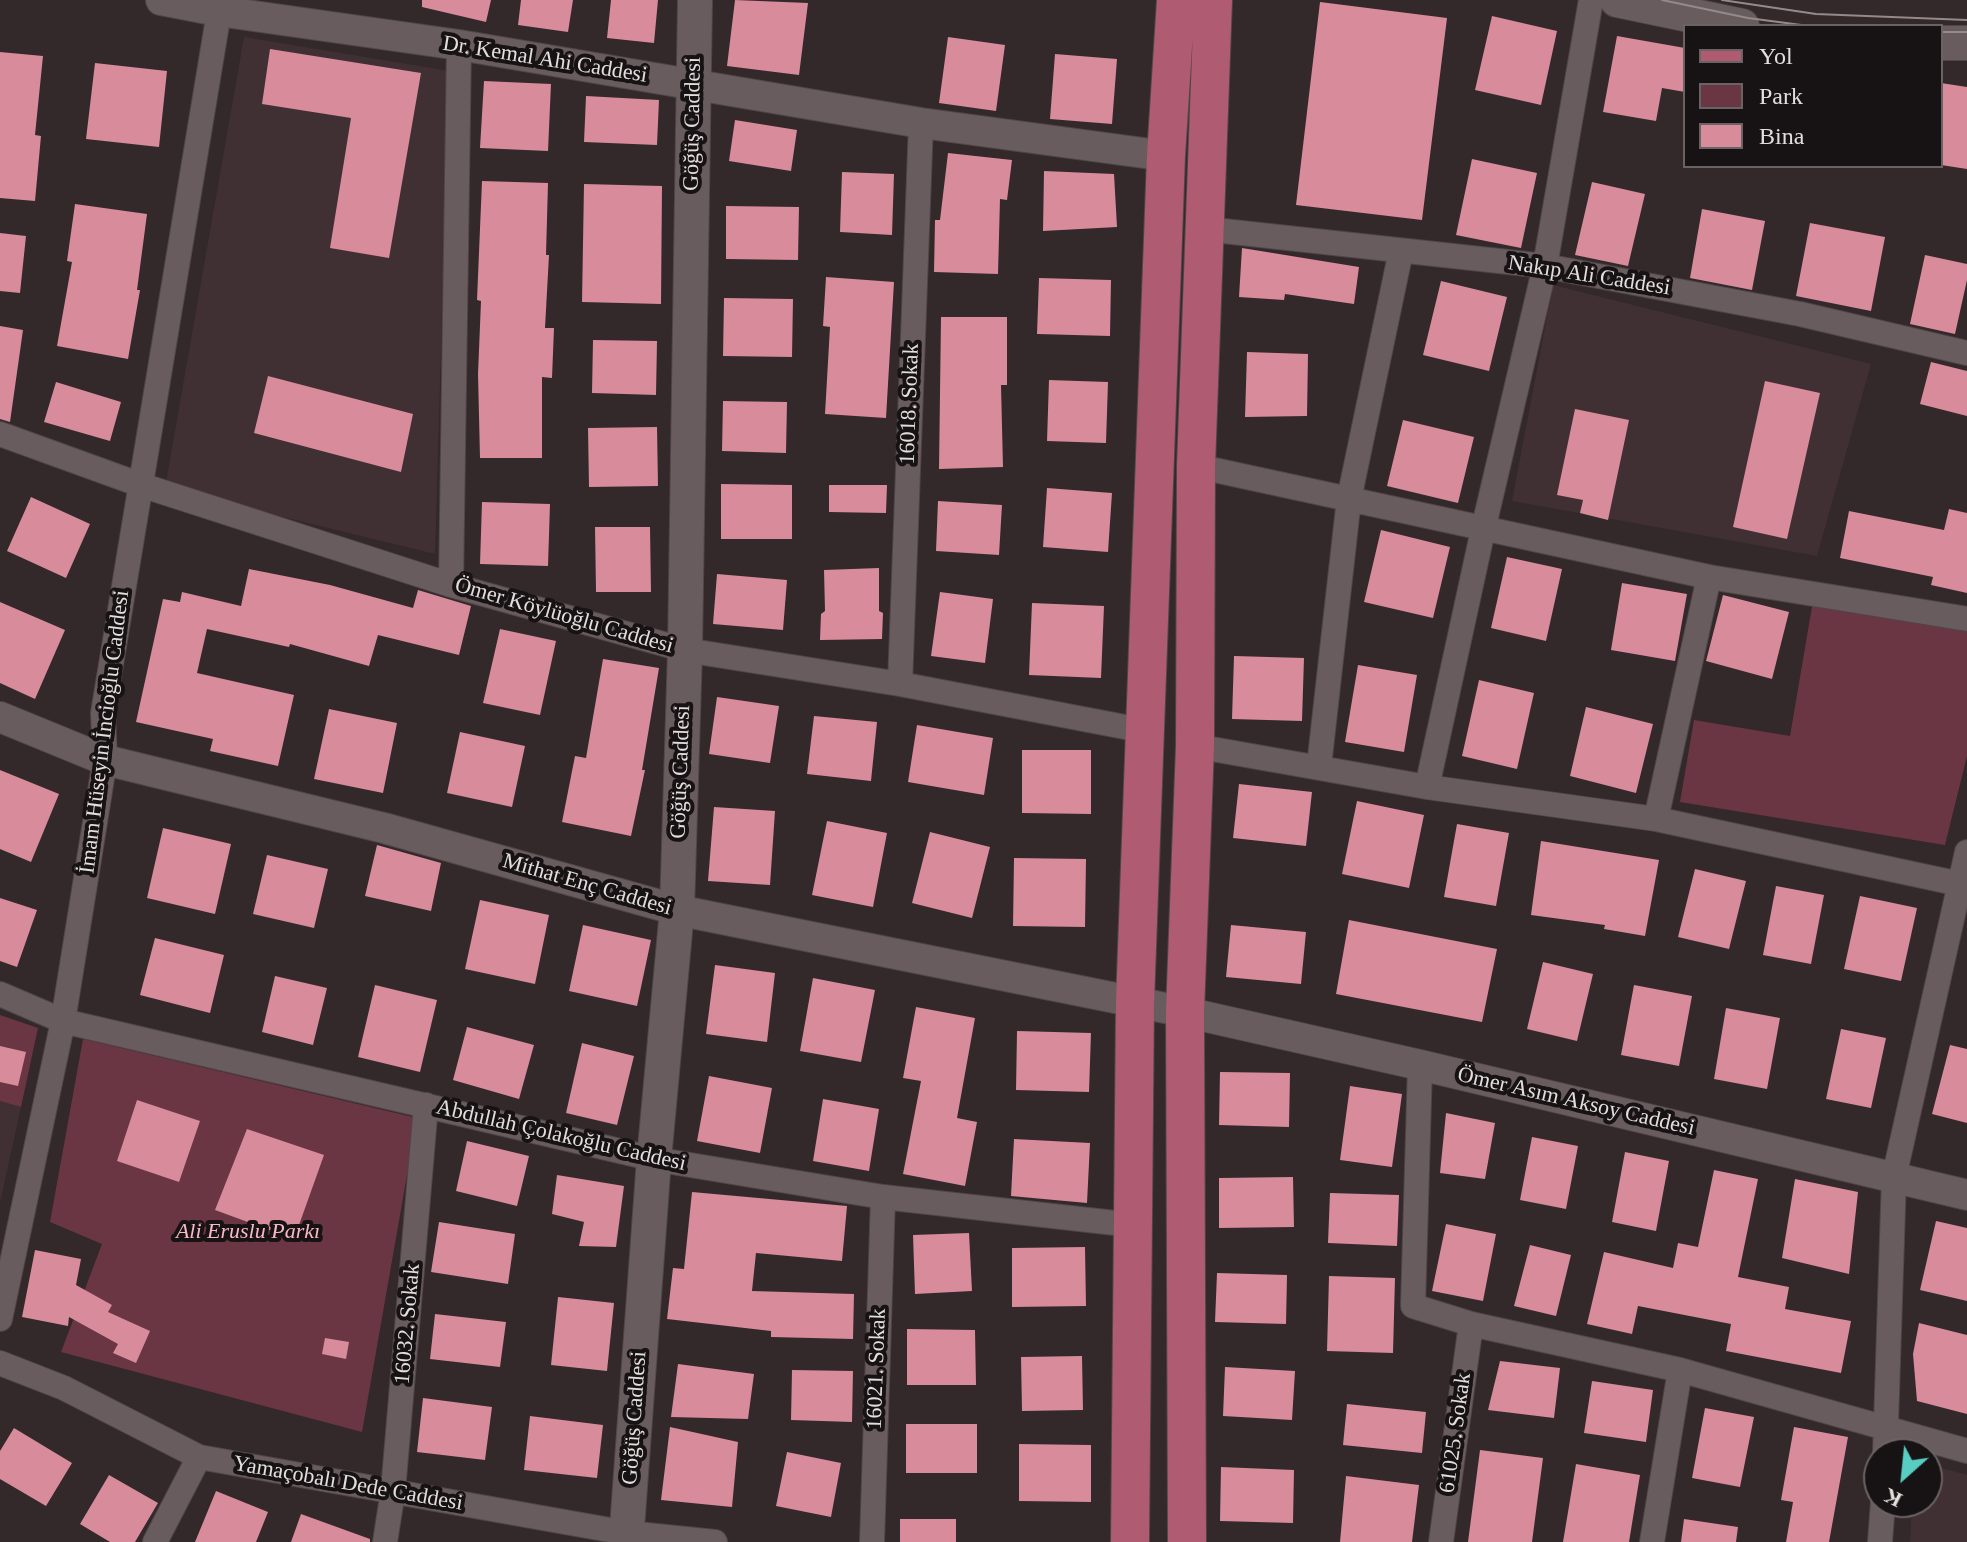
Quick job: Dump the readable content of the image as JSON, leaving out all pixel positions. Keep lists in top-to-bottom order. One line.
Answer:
{"streets":{"main road":["Göğüş Caddesi"],"street":["Dr. Kemal Ahi Caddesi","Nakıp Ali Caddesi","16018. Sokak","Ömer Köylüoğlu Caddesi","İmam Hüseyin İncioğlu Caddesi","Mithat Enç Caddesi","Ömer Asım Aksoy Caddesi","Abdullah Çolakoğlu Caddesi","16032. Sokak","16021. Sokak","61025. Sokak","Yamaçobalı Dede Caddesi"]},"crossings":[["Dr. Kemal Ahi Caddesi","Göğüş Caddesi"],["Dr. Kemal Ahi Caddesi","16018. Sokak"],["Dr. Kemal Ahi Caddesi","İmam Hüseyin İncioğlu Caddesi"],["Göğüş Caddesi","Ömer Köylüoğlu Caddesi"],["Göğüş Caddesi","Mithat Enç Caddesi"],["Göğüş Caddesi","Abdullah Çolakoğlu Caddesi"],["Göğüş Caddesi","Yamaçobalı Dede Caddesi"],["16018. Sokak","Ömer Köylüoğlu Caddesi"],["Ömer Köylüoğlu Caddesi","İmam Hüseyin İncioğlu Caddesi"],["İmam Hüseyin İncioğlu Caddesi","Mithat Enç Caddesi"],["İmam Hüseyin İncioğlu Caddesi","Abdullah Çolakoğlu Caddesi"],["Mithat Enç Caddesi","Ömer Asım Aksoy Caddesi"],["Abdullah Çolakoğlu Caddesi","16032. Sokak"],["Abdullah Çolakoğlu Caddesi","16021. Sokak"],["16032. Sokak","Yamaçobalı Dede Caddesi"]],"parks":["Ali Eruslu Parkı"],"legend":["Yol","Park","Bina"],"north":"bottom left"}
